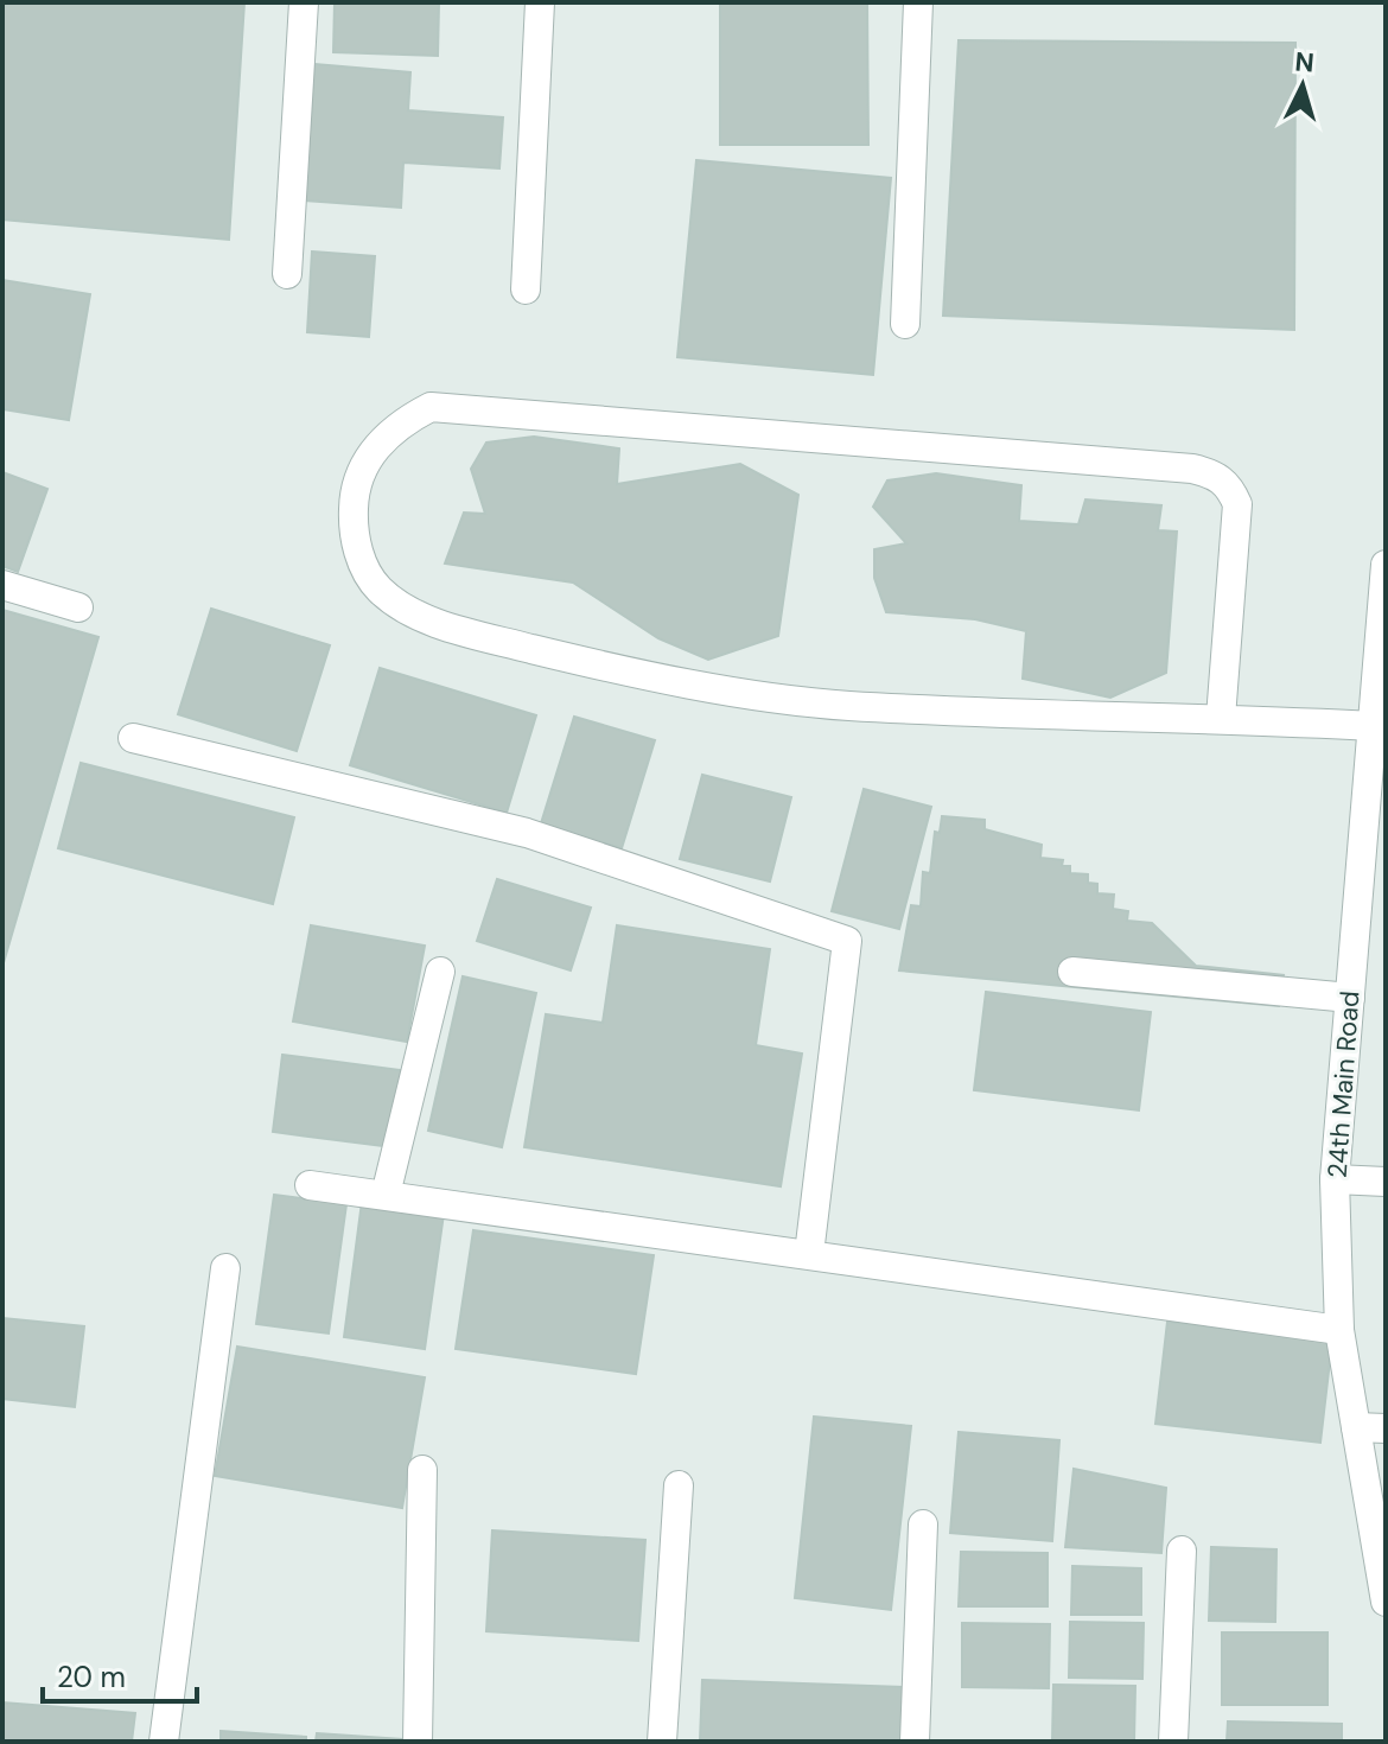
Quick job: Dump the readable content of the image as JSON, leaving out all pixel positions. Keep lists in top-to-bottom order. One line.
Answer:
{"streets":{"street":["24th Main Road"]},"scale_bar":"20 m","north":"top"}
